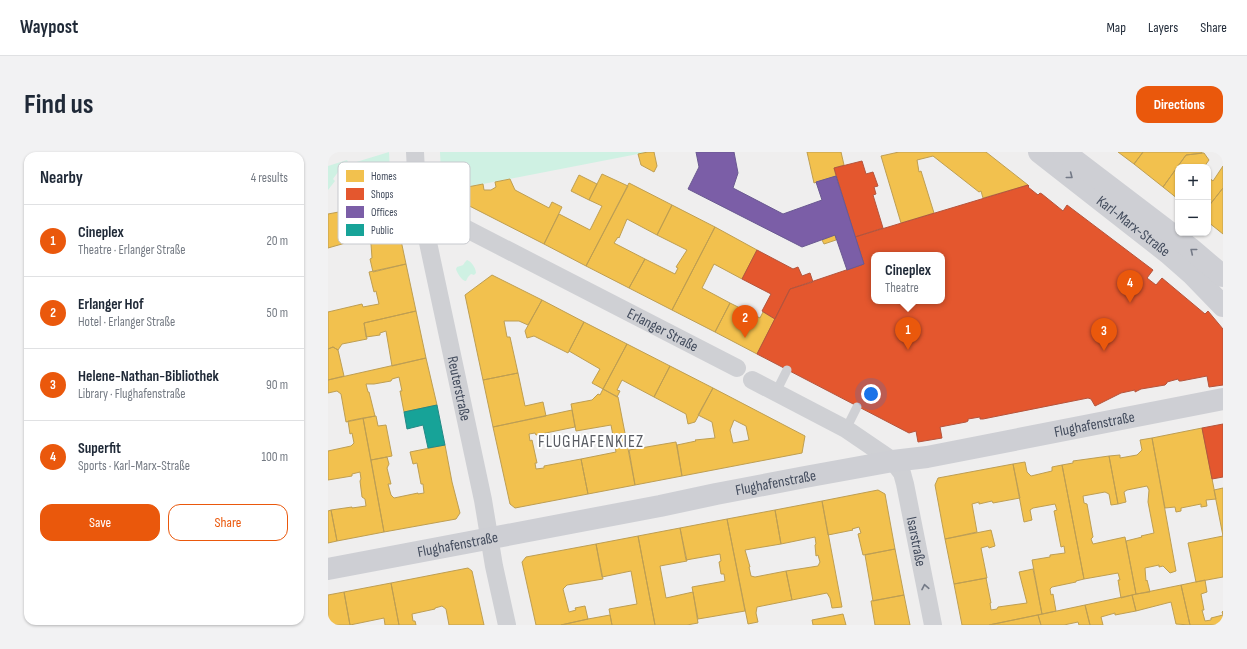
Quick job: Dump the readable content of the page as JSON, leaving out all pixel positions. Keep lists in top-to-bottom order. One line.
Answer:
{"streets":{"street":["Karl-Marx-Straße","Erlanger Straße","Reuterstraße","Flughafenstraße","Isarstraße"]},"crossings":[["Erlanger Straße","Flughafenstraße"],["Erlanger Straße","Isarstraße"],["Reuterstraße","Flughafenstraße"],["Flughafenstraße","Isarstraße"]],"one_way":["Isarstraße"],"districts":["FLUGHAFENKIEZ"],"legend":["Homes","Shops","Offices","Public"],"page":{"header":"Waypost","nav":["Map","Layers","Share"],"buttons":["Directions",["Save","Share"]],"title":"Find us","heading":["Nearby","4 results"],"map_buttons":["+","−"],"list":[{"mark":"1","name":"Cineplex","note":"Theatre · Erlanger Straße","value":"20 m"},{"mark":"2","name":"Erlanger Hof","note":"Hotel · Erlanger Straße","value":"50 m"},{"mark":"3","name":"Helene-Nathan-Bibliothek","note":"Library · Flughafenstraße","value":"90 m"},{"mark":"4","name":"Superfit","note":"Sports · Karl-Marx-Straße","value":"100 m"}],"popup":["Cineplex","Theatre"],"pins":["4","2","1","3"]}}
